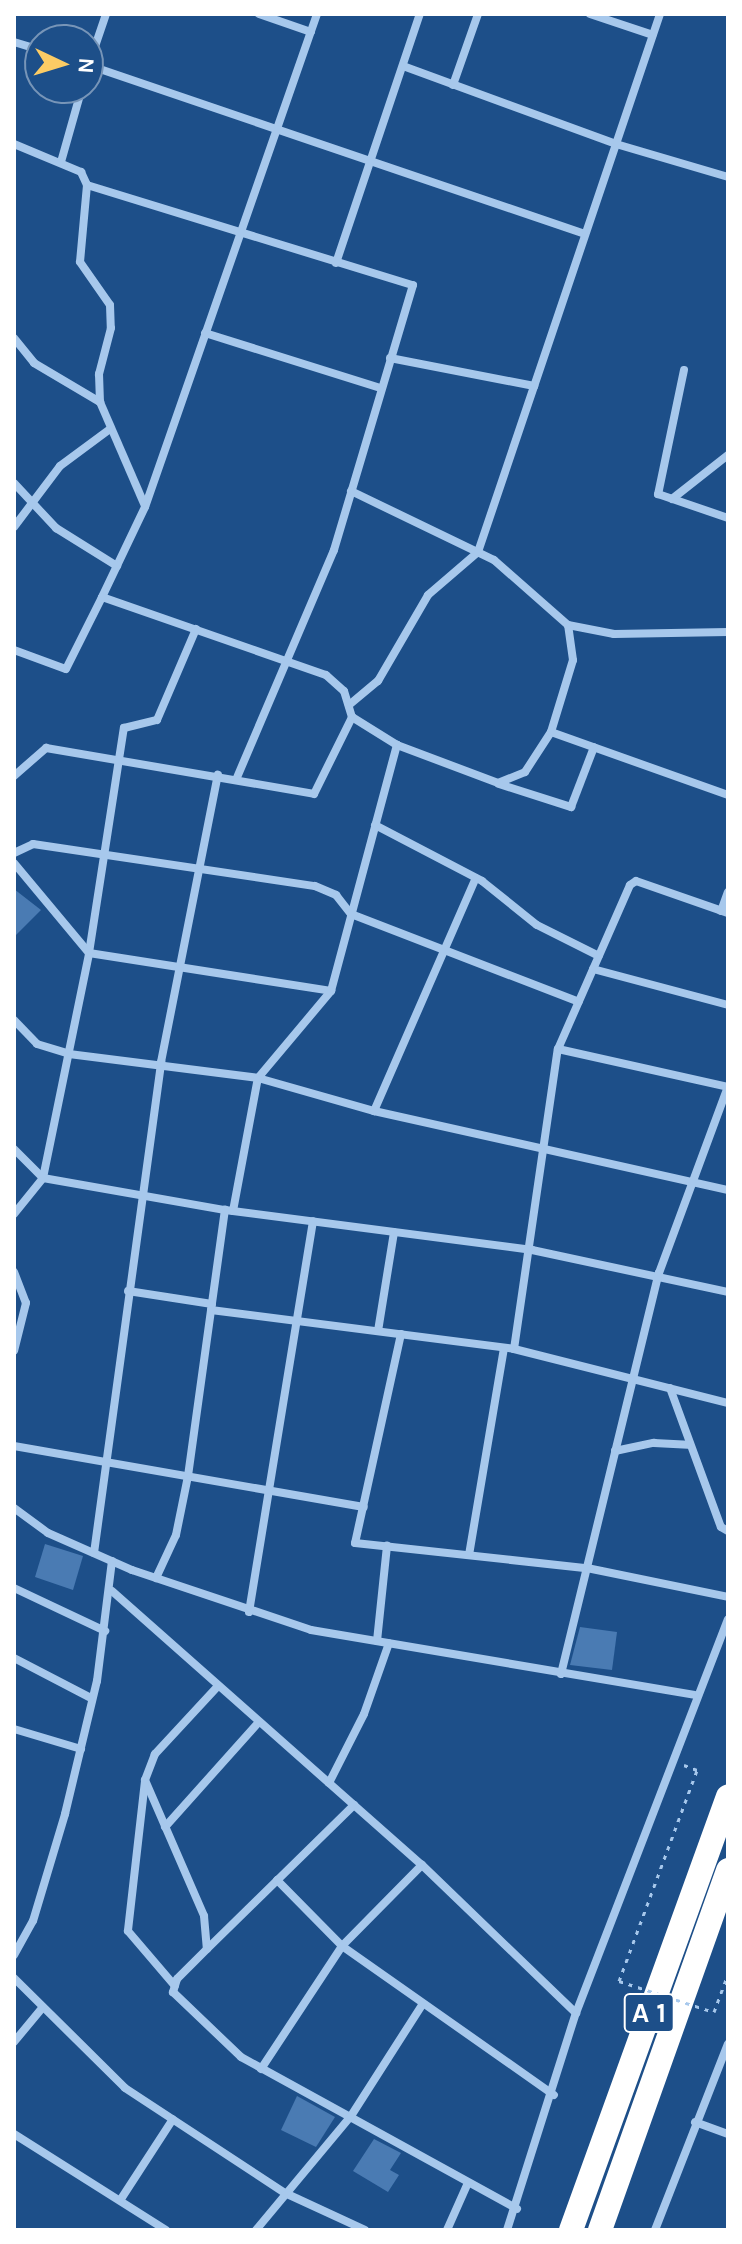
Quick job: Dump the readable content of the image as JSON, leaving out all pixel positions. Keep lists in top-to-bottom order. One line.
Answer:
{"streets":{"highway":["A 1"]},"north":"right"}
